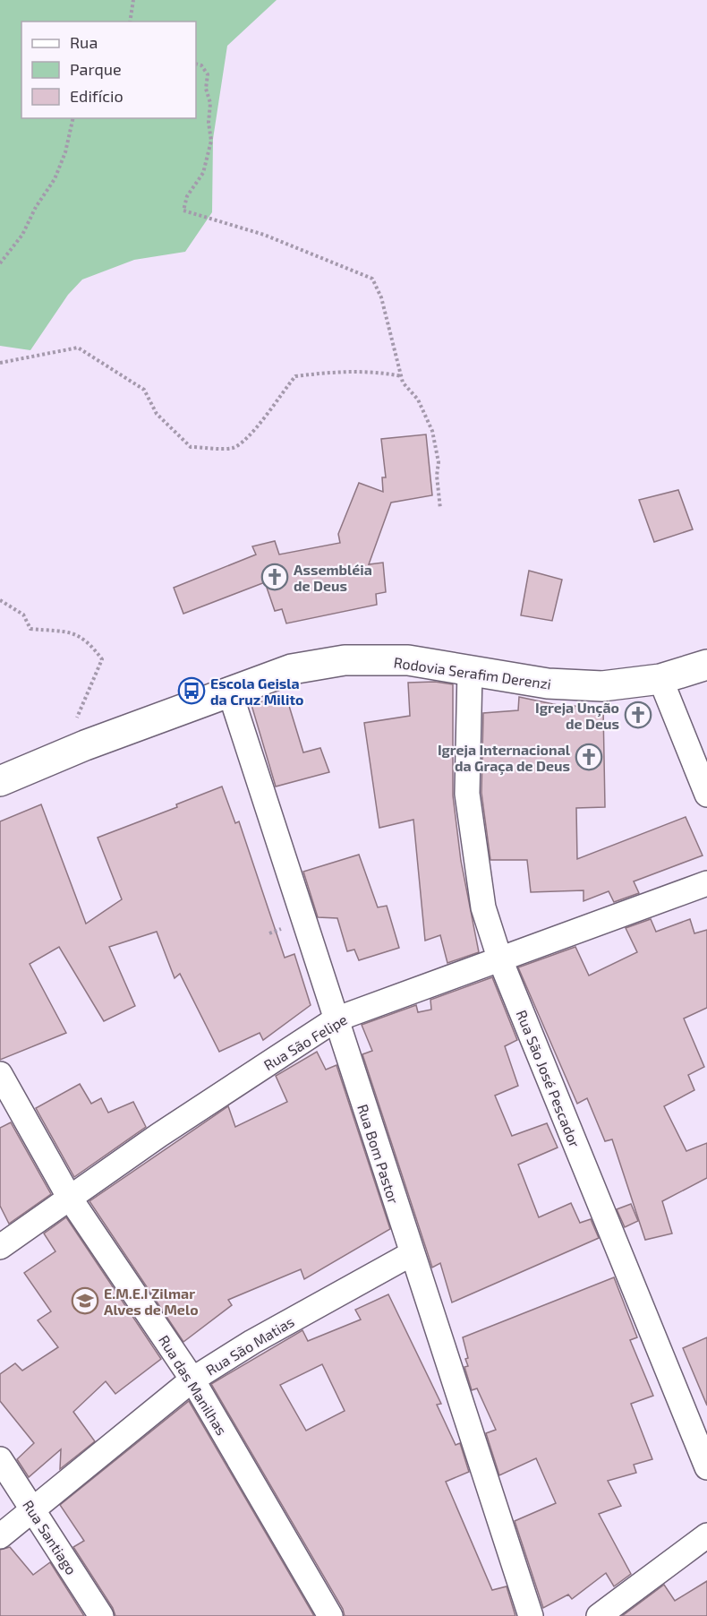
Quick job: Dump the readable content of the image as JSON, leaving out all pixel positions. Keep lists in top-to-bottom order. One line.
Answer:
{"streets":{"main road":["Rodovia Serafim Derenzi"],"street":["Rua São Felipe","Rua São José Pescador","Rua Bom Pastor","Rua São Matias","Rua das Manilhas","Rua Santiago"]},"crossings":[["Rodovia Serafim Derenzi","Rua São José Pescador"],["Rodovia Serafim Derenzi","Rua Bom Pastor"],["Rua São Felipe","Rua São José Pescador"],["Rua São Felipe","Rua Bom Pastor"],["Rua São Felipe","Rua das Manilhas"],["Rua Bom Pastor","Rua São Matias"],["Rua São Matias","Rua das Manilhas"],["Rua São Matias","Rua Santiago"]],"places":{"church":["Assembléia de Deus","Igreja Unção de Deus","Igreja Internacional da Graça de Deus"],"bus stop":["Escola Geisla da Cruz Milito"],"school or university":["E.M.E.I Zilmar Alves de Melo"]},"legend":["Rua","Parque","Edifício"]}
